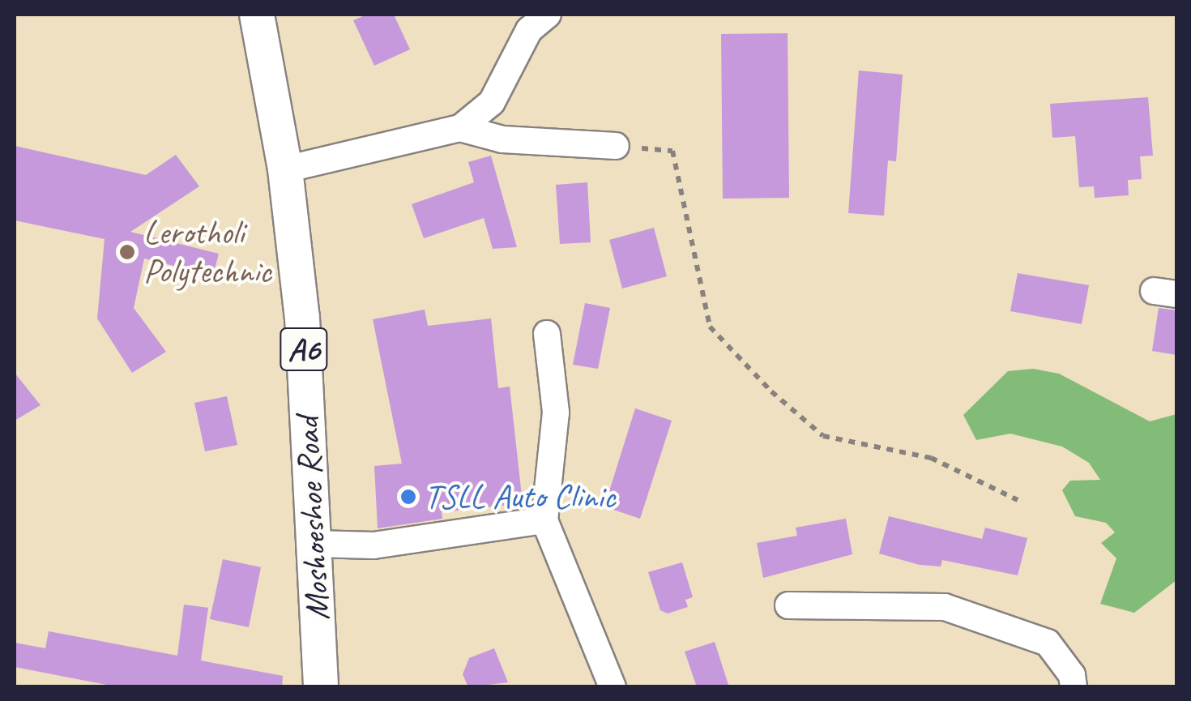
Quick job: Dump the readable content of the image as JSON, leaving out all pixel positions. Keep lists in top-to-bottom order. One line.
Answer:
{"streets":{"main road":["A6","Moshoeshoe Road"]},"places":["Lerotholi Polytechnic","TSLL Auto Clinic"]}
